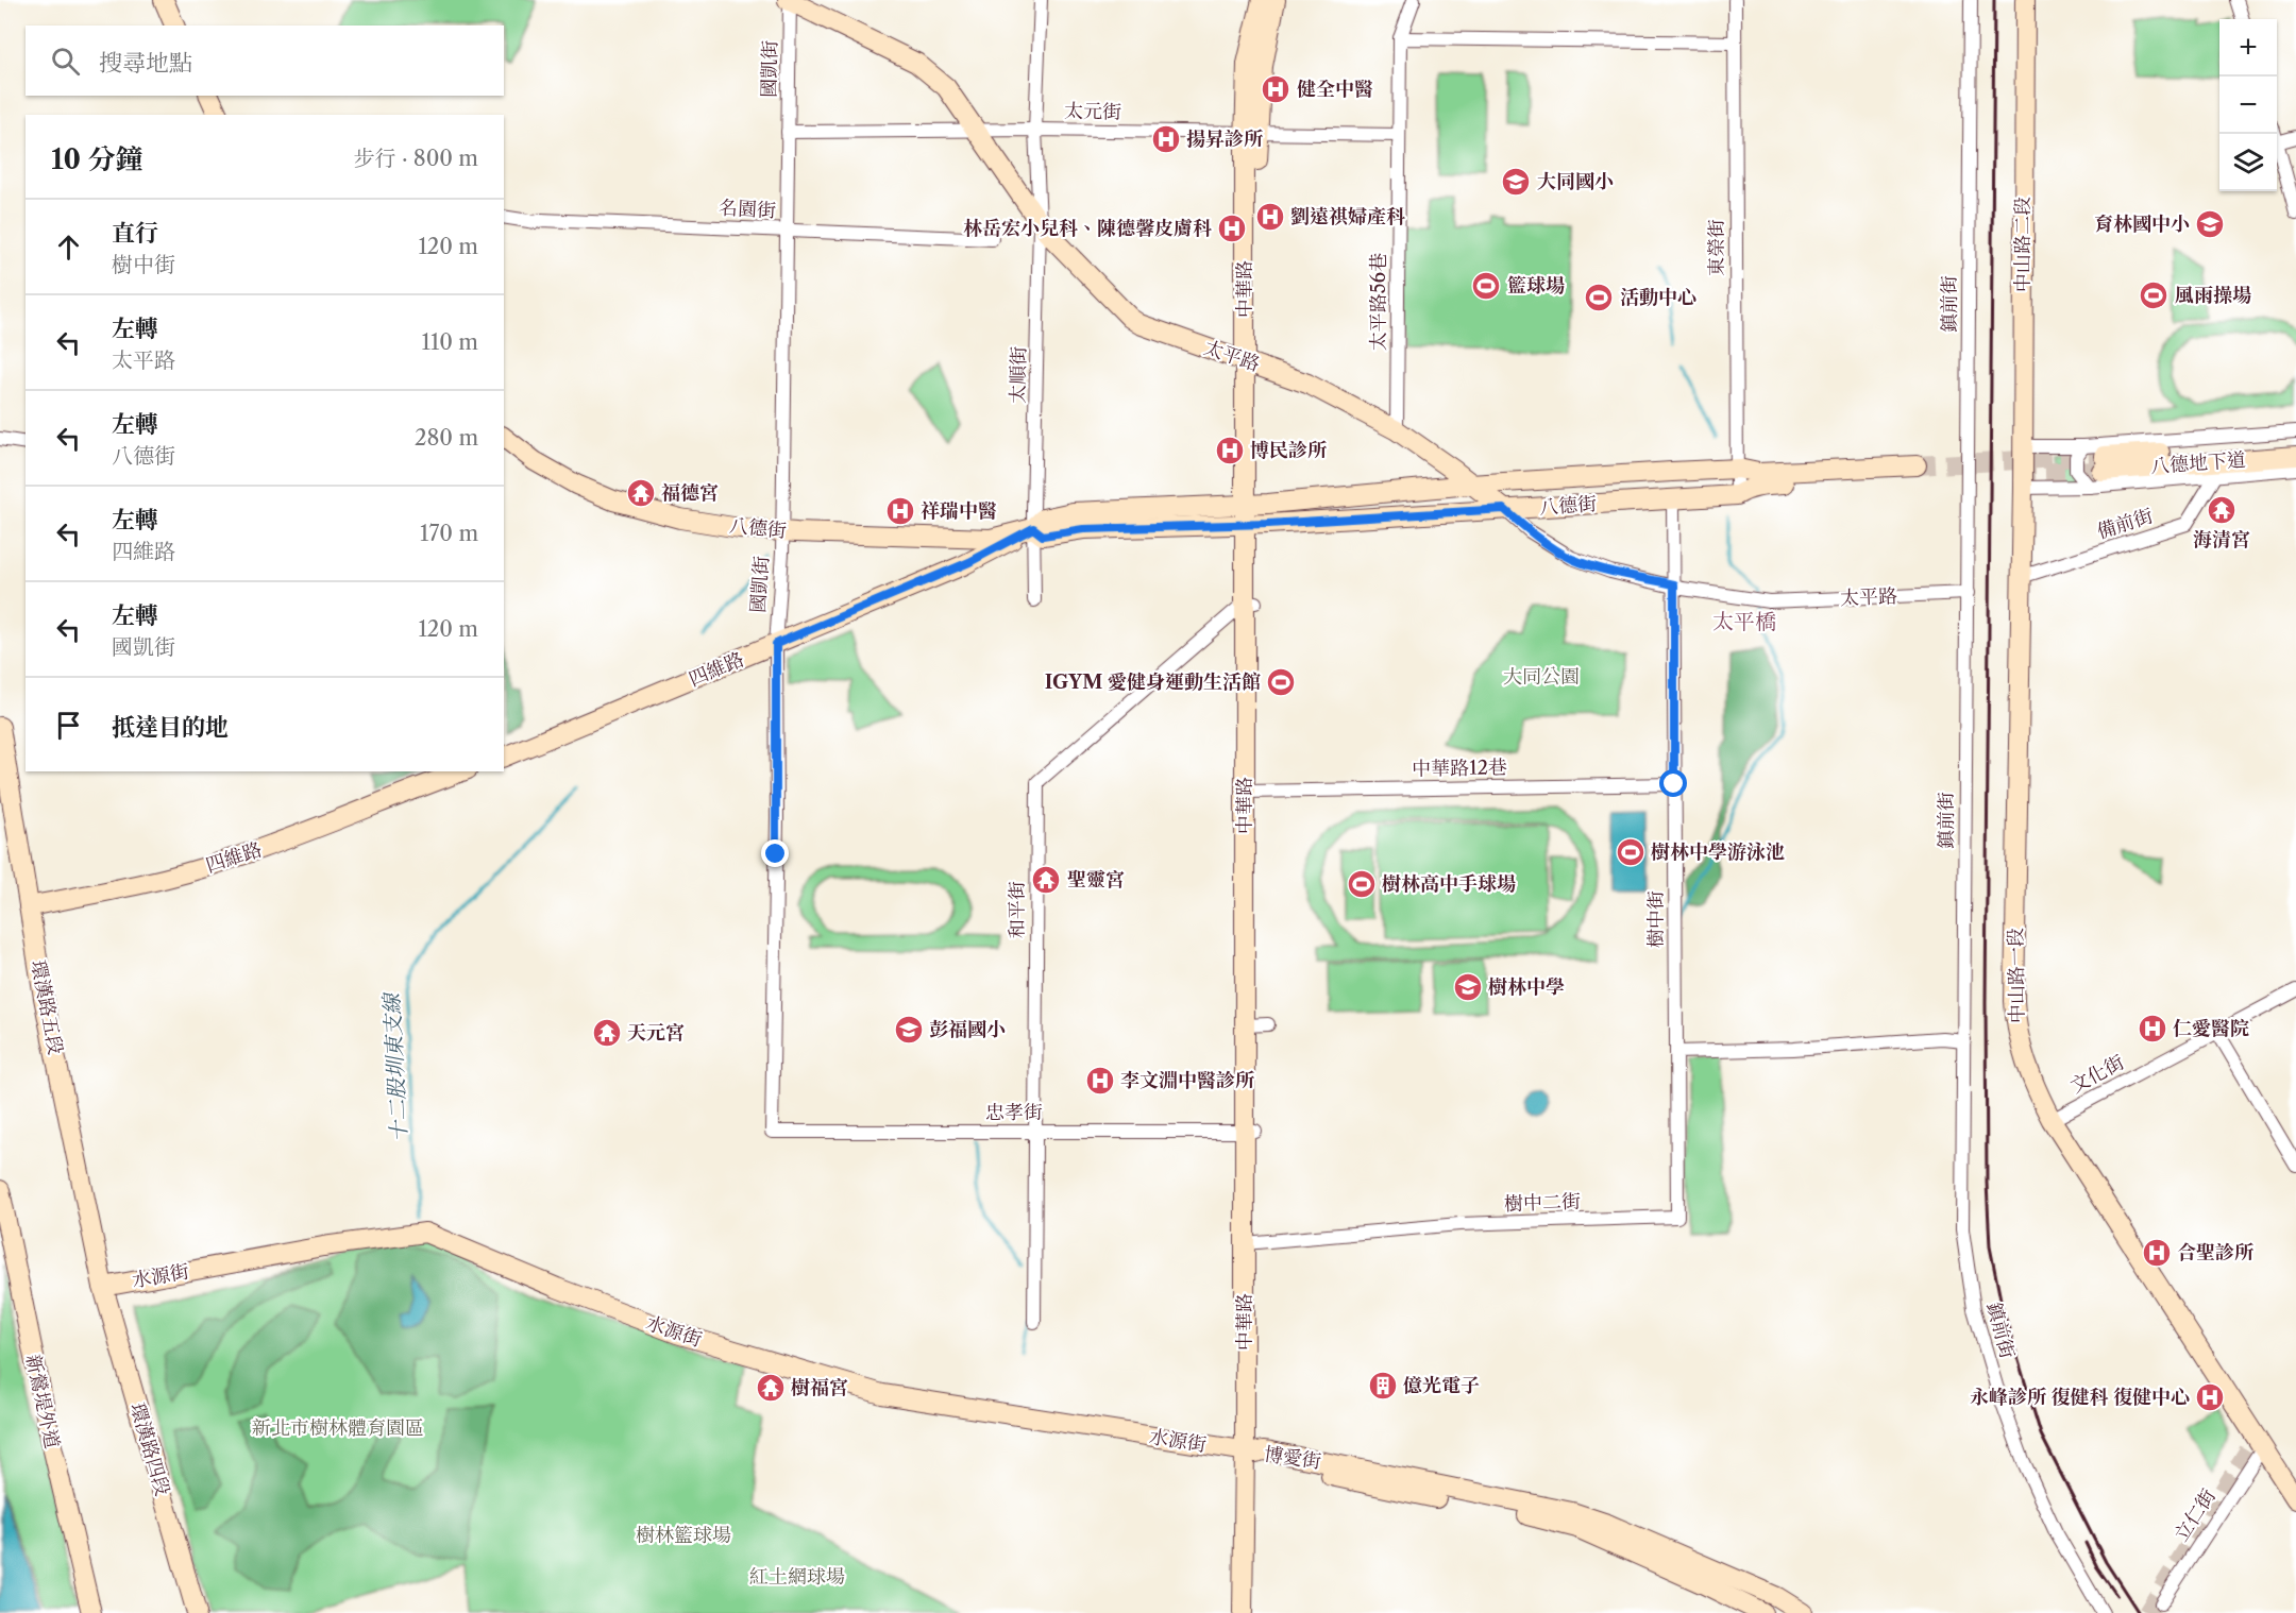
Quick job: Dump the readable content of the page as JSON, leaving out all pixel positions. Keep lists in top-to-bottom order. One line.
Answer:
{"streets":{"street":["國凱街","太元街","名園街","中山路二段","東榮街","中華路","太平路56巷","鎮前街","太平路","太順街","八德地下道","八德街","備前街","四維路","中華路12巷","和平街","樹中街","中山路一段","環漢路五段","文化街","忠孝街","樹中二街","水源街","新鶯堤外道","環漢路四段","博愛街","立仁街"]},"crossings":[["國凱街","太元街"],["國凱街","名園街"],["國凱街","太平路"],["國凱街","八德街"],["國凱街","四維路"],["國凱街","忠孝街"],["太元街","中華路"],["太元街","太平路56巷"],["太元街","太平路"],["太元街","太順街"],["中山路二段","中山路一段"],["東榮街","八德街"],["中華路","太平路"],["中華路","八德街"],["中華路","中華路12巷"],["中華路","和平街"],["中華路","忠孝街"],["中華路","樹中二街"],["中華路","水源街"],["中華路","博愛街"],["太平路56巷","太平路"],["鎮前街","太平路"],["太平路","太順街"],["太平路","八德街"],["太平路","樹中街"],["太順街","八德街"],["太順街","四維路"],["八德街","四維路"],["八德街","樹中街"],["備前街","中山路一段"],["四維路","環漢路五段"],["中華路12巷","樹中街"],["和平街","忠孝街"],["樹中街","樹中二街"],["中山路一段","文化街"],["中山路一段","立仁街"],["環漢路五段","水源街"],["環漢路五段","環漢路四段"],["水源街","環漢路四段"],["水源街","博愛街"]],"districts":["太平橋"],"water":["十二股圳東支線"],"parks":["大同公園","新北市樹林體育園區","樹林籃球場","紅土網球場"],"places":{"hospital":["健全中醫","揚昇診所","劉遠祺婦產科","林岳宏小兒科、陳德馨皮膚科","博民診所","祥瑞中醫","仁愛醫院","李文淵中醫診所","合聖診所","永峰診所 復健科 復健中心"],"school or university":["大同國小","育林國中小","樹林中學","彭福國小"],"sports":["籃球場","風雨操場","活動中心","IGYM 愛健身運動生活館","樹林中學游泳池","樹林高中手球場"],"temple":["福德宮","海清宮","聖靈宮","天元宮","樹福宮"],"building":["億光電子"]},"page":{"map_buttons":["+","−"],"search":"搜尋地點","heading":["10 分鐘","步行 · 800 m"],"list":[["直行","樹中街","120 m"],["左轉","太平路","110 m"],["左轉","八德街","280 m"],["左轉","四維路","170 m"],["左轉","國凱街","120 m"],"抵達目的地"]}}
